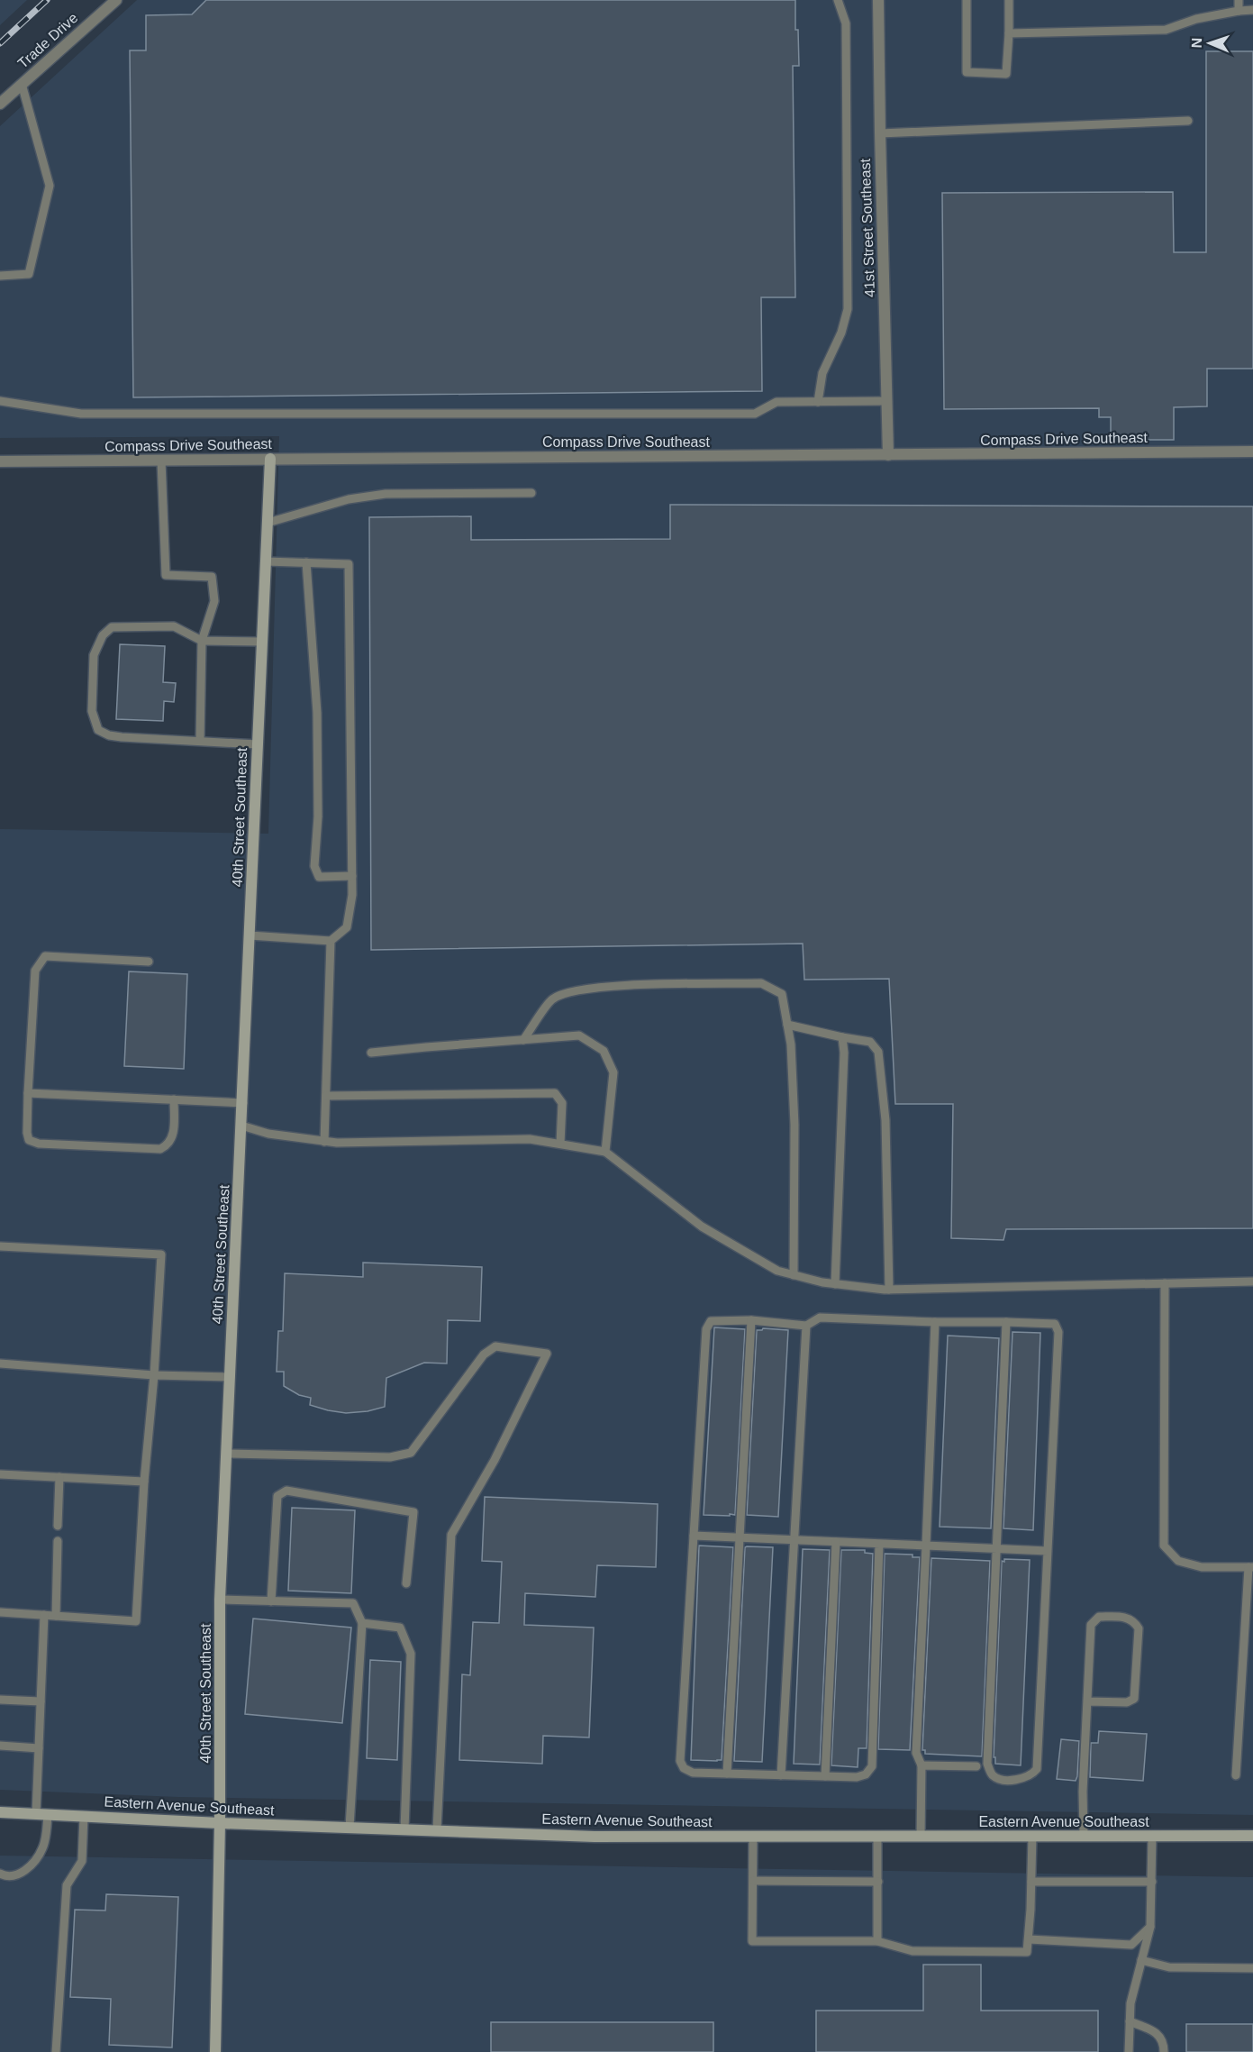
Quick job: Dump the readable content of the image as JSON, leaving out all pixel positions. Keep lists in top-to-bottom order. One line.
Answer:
{"streets":{"street":["Trade Drive","41st Street Southeast","Compass Drive Southeast","40th Street Southeast","Eastern Avenue Southeast"]},"crossings":[["41st Street Southeast","Compass Drive Southeast"],["Compass Drive Southeast","40th Street Southeast"],["40th Street Southeast","Eastern Avenue Southeast"]],"north":"left"}
